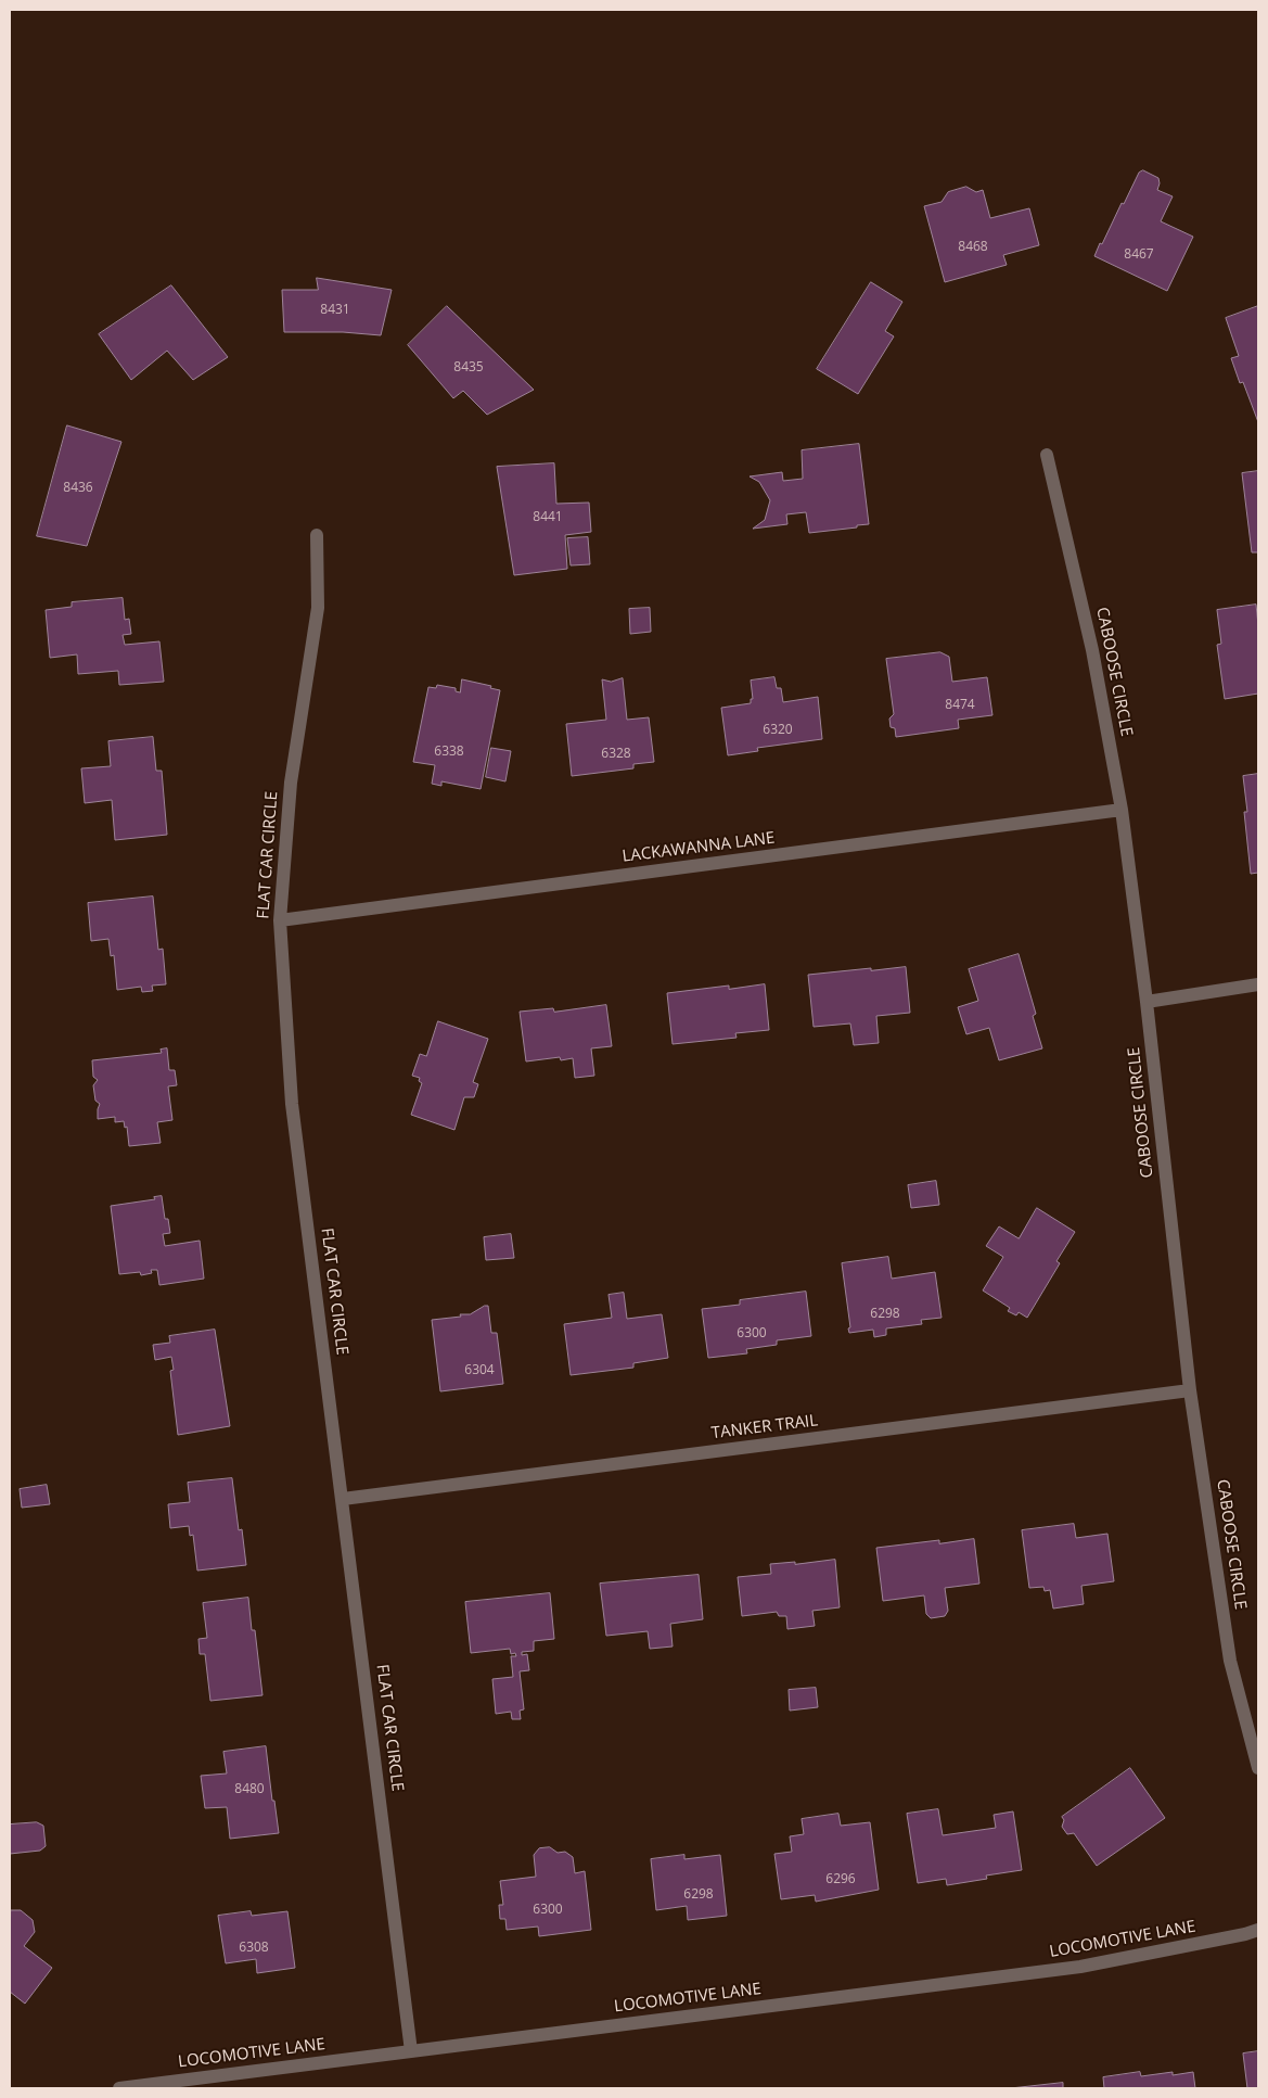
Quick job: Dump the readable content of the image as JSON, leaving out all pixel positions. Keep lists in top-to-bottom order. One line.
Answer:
{"streets":{"street":["CABOOSE CIRCLE","LACKAWANNA LANE","FLAT CAR CIRCLE","TANKER TRAIL","LOCOMOTIVE LANE"]},"crossings":[["CABOOSE CIRCLE","LACKAWANNA LANE"],["CABOOSE CIRCLE","TANKER TRAIL"],["LACKAWANNA LANE","FLAT CAR CIRCLE"],["FLAT CAR CIRCLE","TANKER TRAIL"],["FLAT CAR CIRCLE","LOCOMOTIVE LANE"]],"house_numbers":["8468","8467","8431","8435","8436","8441","8474","6320","6338","6328","6298","6300","6304","8480","6296","6298","6300","6308"]}
